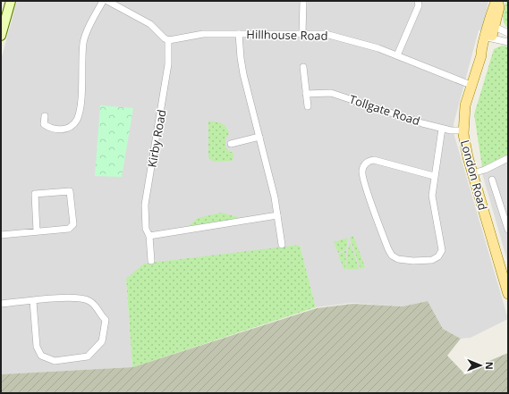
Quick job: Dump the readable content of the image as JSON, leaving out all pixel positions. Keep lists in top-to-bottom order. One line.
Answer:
{"streets":{"main road":["London Road"],"street":["Hillhouse Road","Tollgate Road","Kirby Road"]},"crossings":[["Hillhouse Road","Kirby Road"],["Hillhouse Road","London Road"],["Tollgate Road","London Road"]],"north":"right"}
